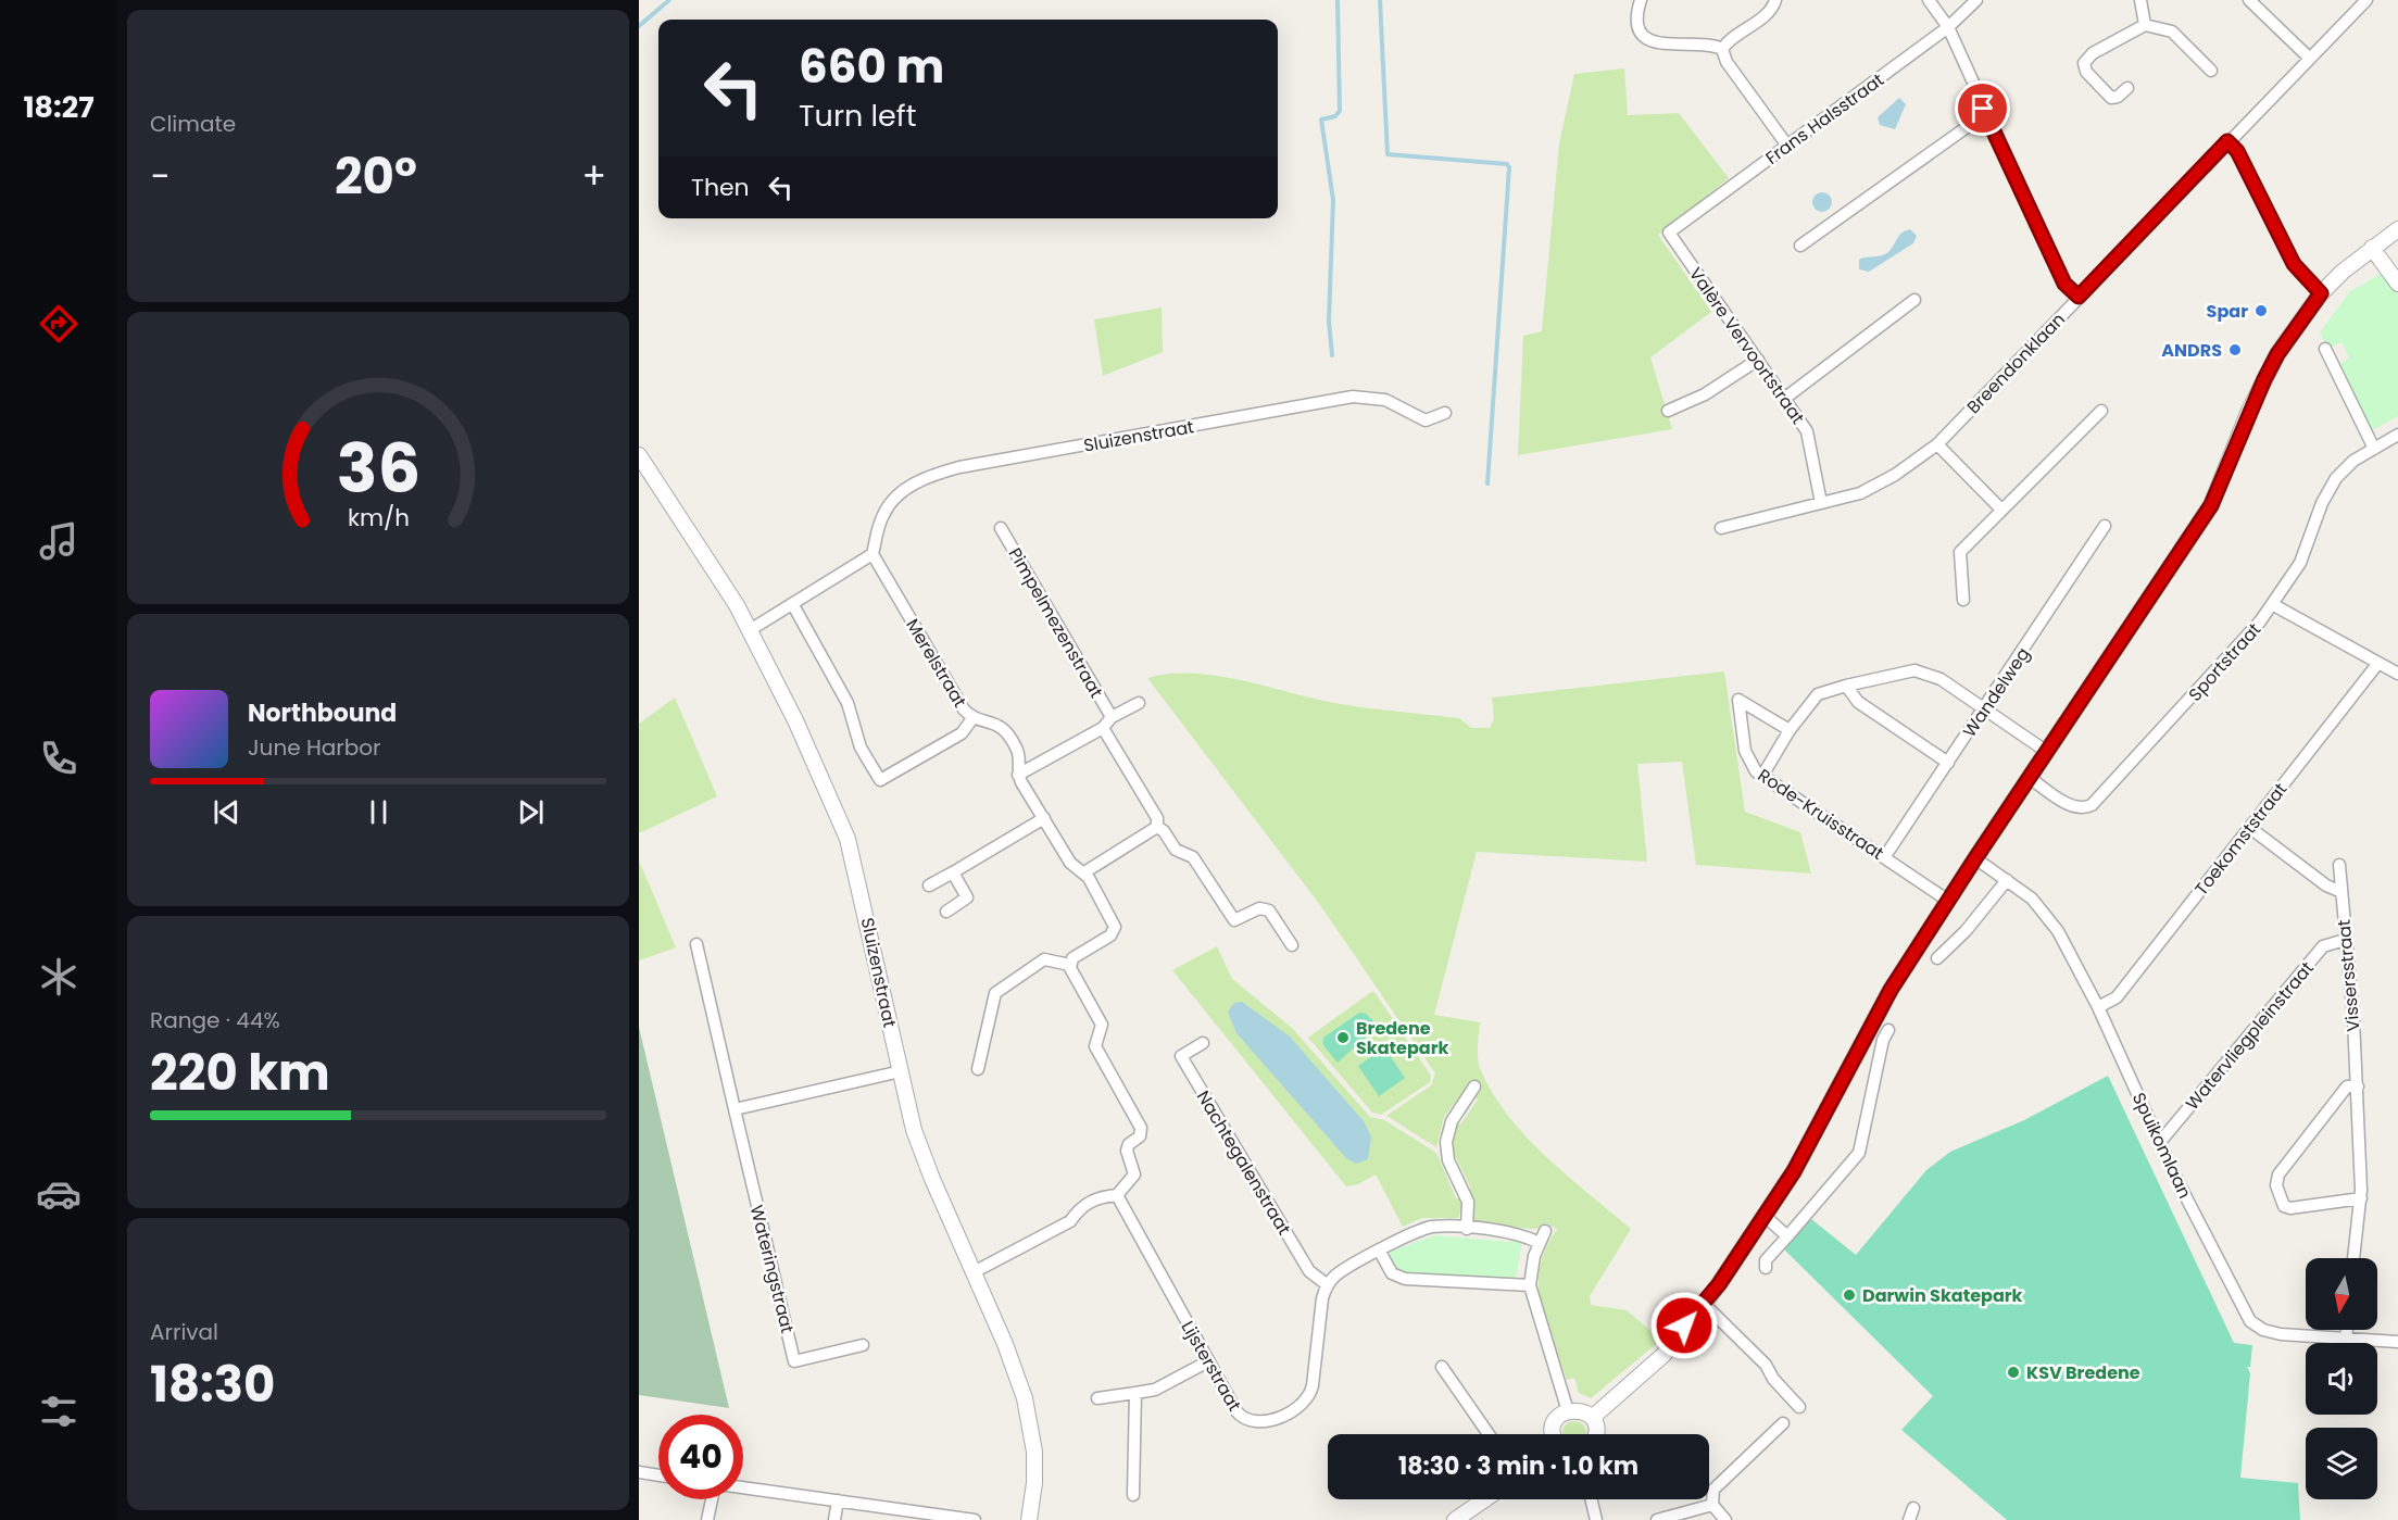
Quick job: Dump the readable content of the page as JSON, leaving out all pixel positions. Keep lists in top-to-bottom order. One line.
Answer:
{"streets":{"street":["Frans Halsstraat","Valère Vervoortstraat","Breendonklaan","Sluizenstraat","Pimpelmezenstraat","Sportstraat","Merelstraat","Wandelweg","Rode-Kruisstraat","Toekomststraat","Vissersstraat","Watervliegpleinstraat","Spuikomlaan","Nachtegalenstraat","Wateringstraat","Lijsterstraat"]},"crossings":[["Frans Halsstraat","Valère Vervoortstraat"],["Valère Vervoortstraat","Breendonklaan"],["Sluizenstraat","Merelstraat"],["Wandelweg","Rode-Kruisstraat"],["Toekomststraat","Spuikomlaan"],["Vissersstraat","Watervliegpleinstraat"],["Watervliegpleinstraat","Spuikomlaan"],["Nachtegalenstraat","Lijsterstraat"]],"places":["Spar","ANDRS","Bredene Skatepark","Darwin Skatepark","KSV Bredene"],"north":"bottom","page":{"tabs":"18:27","tile":["Climate",["Range · 44%","220 km"],["Arrival","18:30"]],"turn":["660 m","Turn left"],"heat":["−","20°","+"],"then":"Then","song":["Northbound","June Harbor"],"limit":"40","trip":"18:30 · 3 min · 1.0 km","gauge":["36","km/h"]}}
